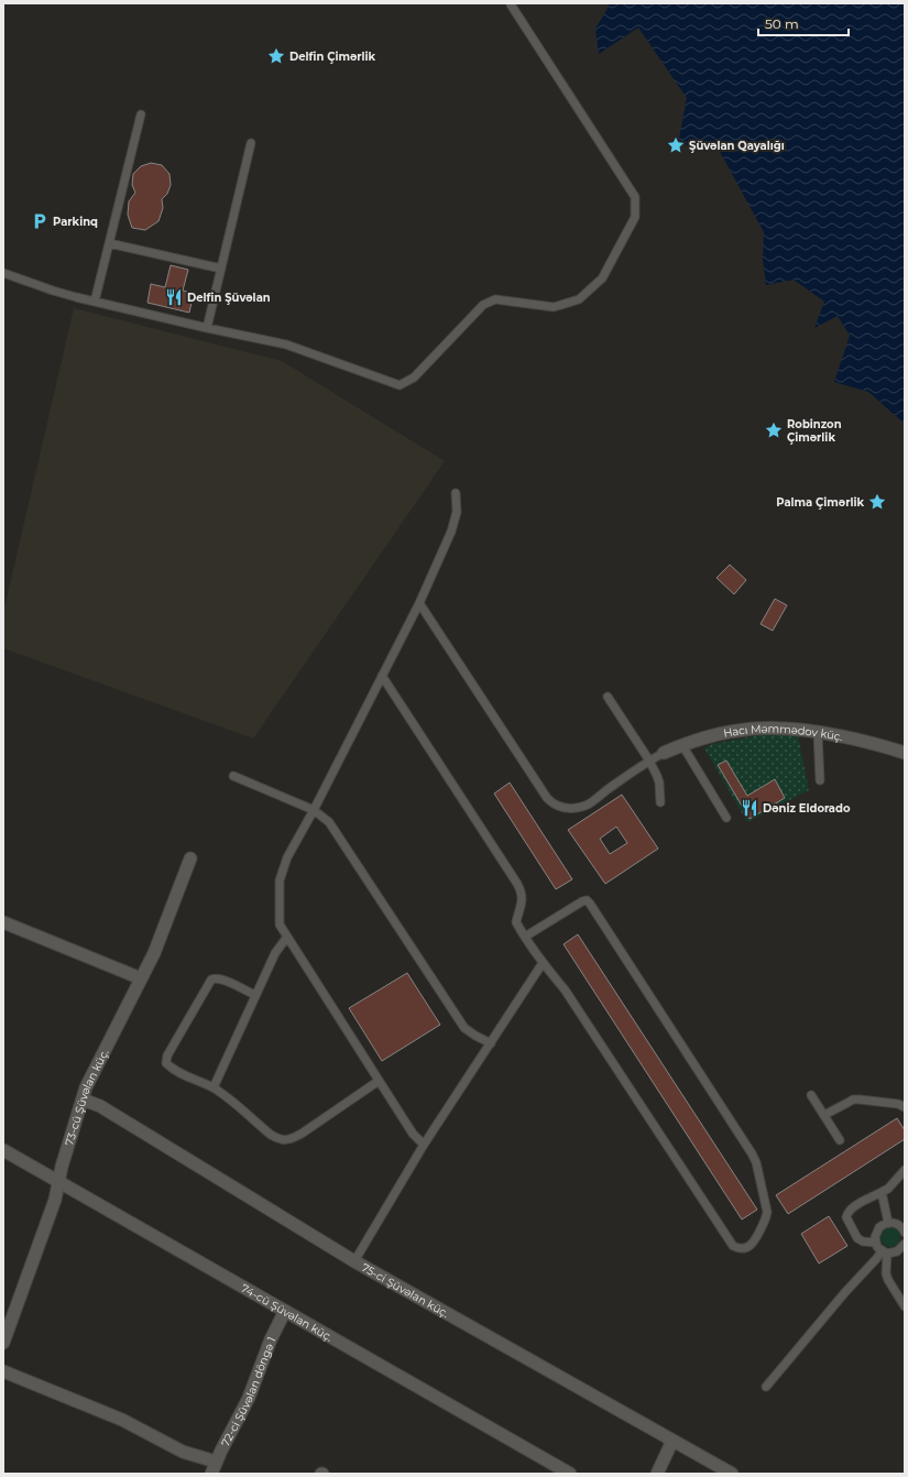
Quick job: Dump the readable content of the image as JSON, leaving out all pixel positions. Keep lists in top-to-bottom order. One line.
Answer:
{"streets":{"street":["Hacı Məmmədov küç.","73-cü Şüvəlan küç.","75-ci Şüvəlan küç.","74-cü Şüvəlan küç.","72-ci Şüvəlan döngə 1"]},"crossings":[["73-cü Şüvəlan küç.","75-ci Şüvəlan küç."],["73-cü Şüvəlan küç.","74-cü Şüvəlan küç."],["74-cü Şüvəlan küç.","72-ci Şüvəlan döngə 1"]],"places":{"place":["Delfin Çimərlik","Şüvəlan Qayalığı","Robinzon Çimərlik","Palma Çimərlik"],"parking":["Parkinq"],"restaurant":["Delfin Şüvəlan","Dəniz Eldorado"]},"scale_bar":"50 m"}
